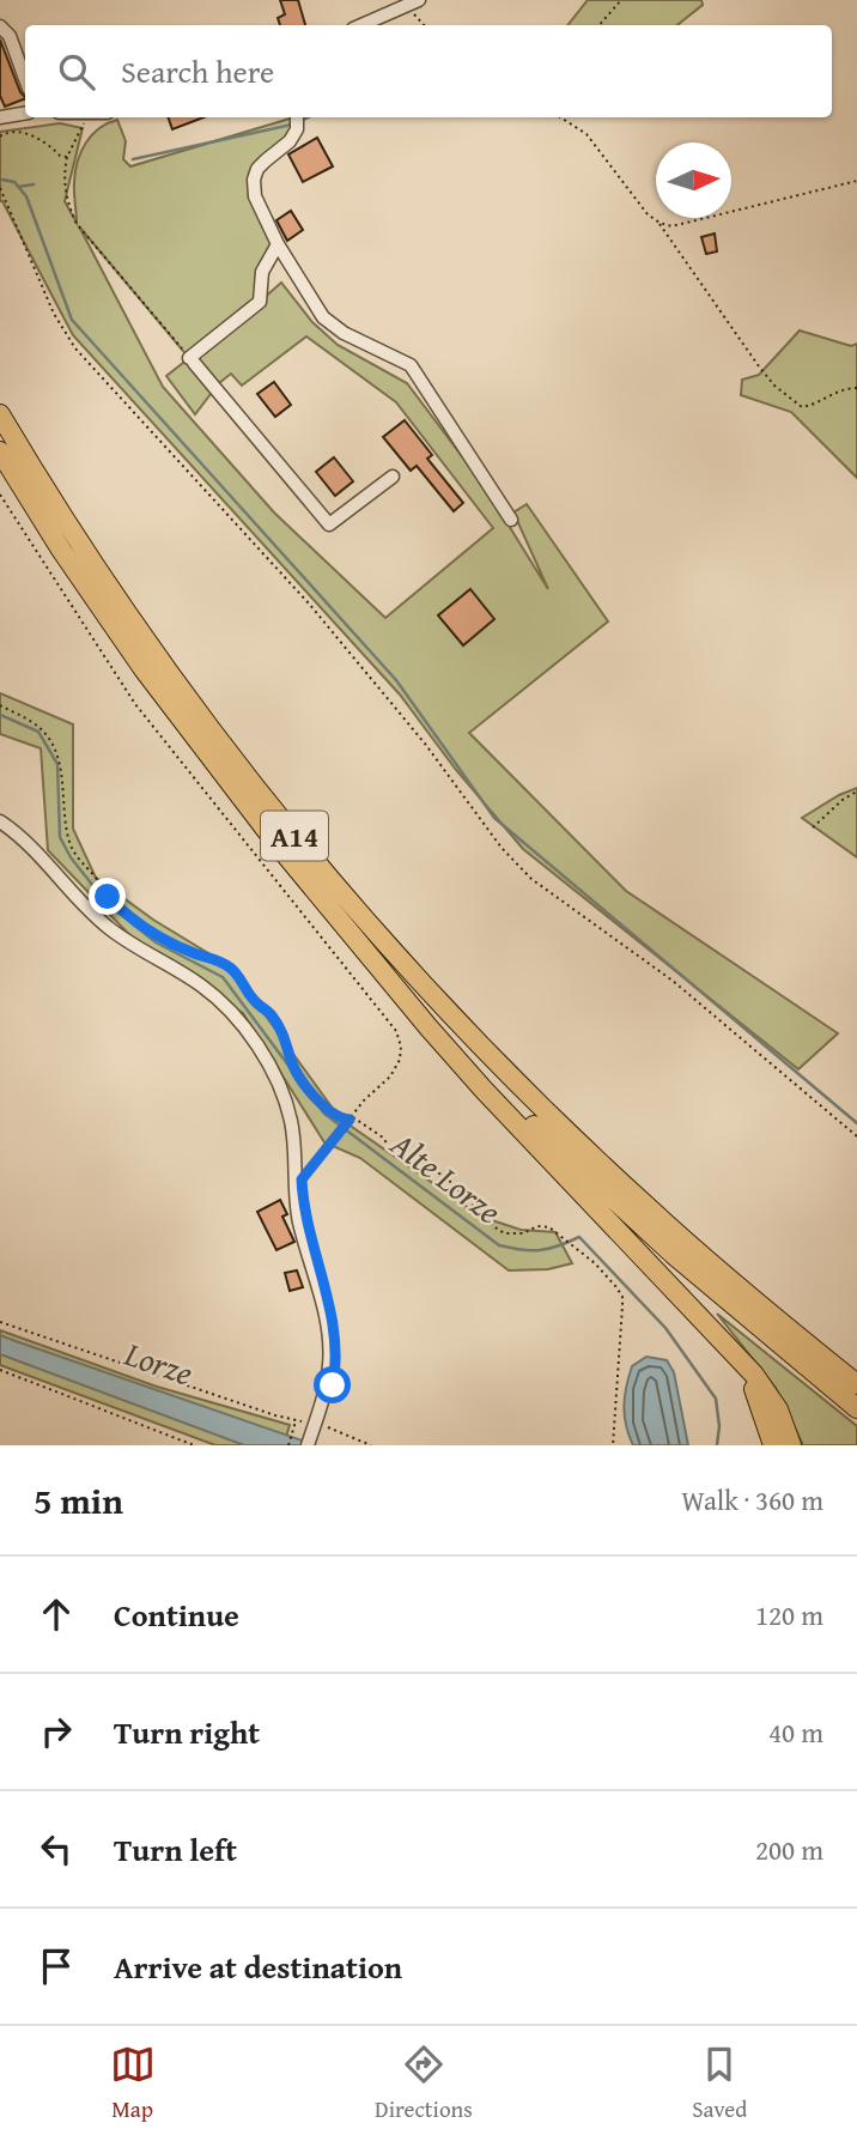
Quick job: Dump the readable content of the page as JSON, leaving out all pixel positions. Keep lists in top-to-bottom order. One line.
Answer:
{"streets":{"highway":["A14"]},"water":["Alte Lorze","Lorze"],"north":"right","page":{"search":"Search here","heading":["5 min","Walk · 360 m"],"list":[["Continue","120 m"],["Turn right","40 m"],["Turn left","200 m"],"Arrive at destination"],"nav":["Map","Directions","Saved"]}}
